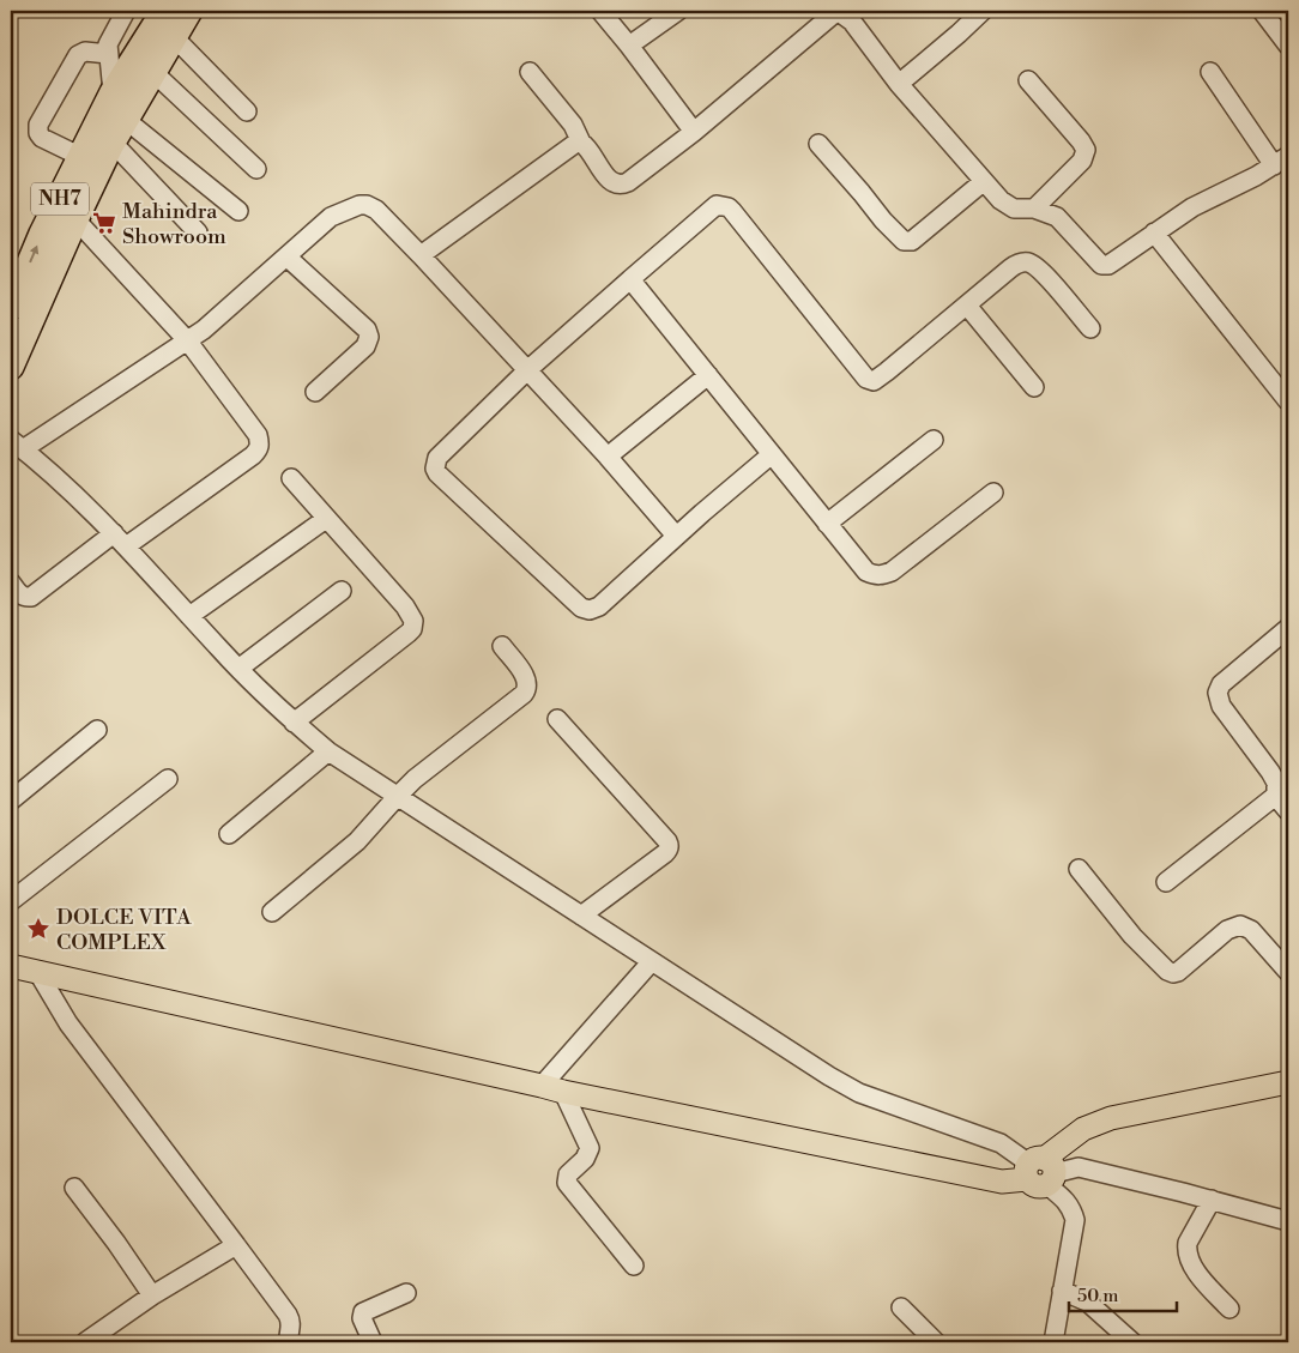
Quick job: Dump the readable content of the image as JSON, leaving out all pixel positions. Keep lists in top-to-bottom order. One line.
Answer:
{"streets":{"highway":["NH7"]},"places":{"supermarket":["Mahindra Showroom"],"place":["DOLCE VITA COMPLEX"]},"scale_bar":"50 m"}
